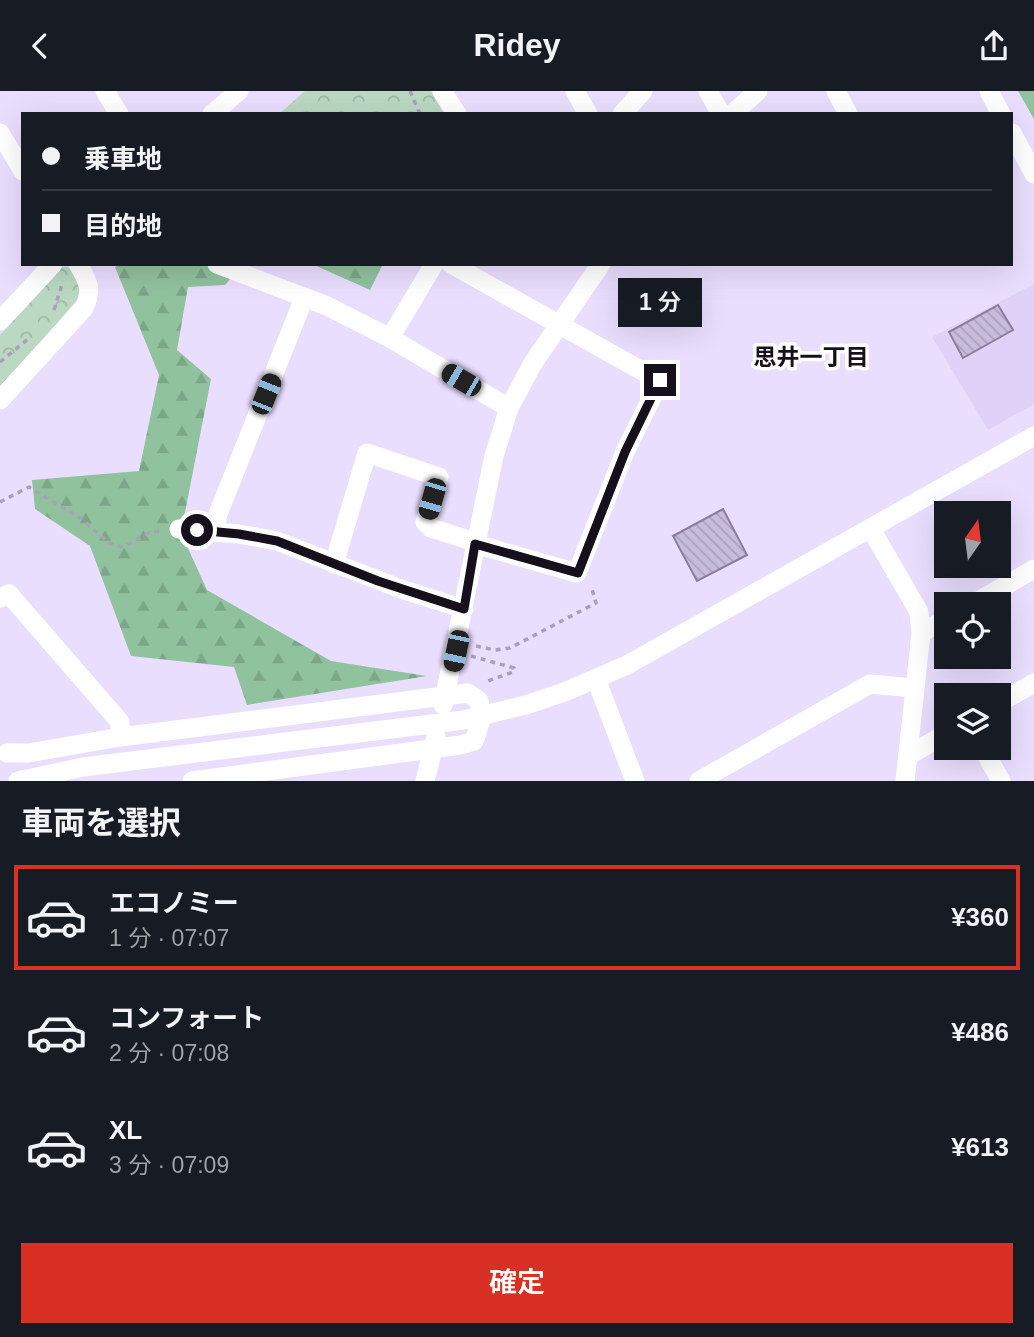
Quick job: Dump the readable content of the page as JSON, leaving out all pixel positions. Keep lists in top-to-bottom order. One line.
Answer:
{"districts":["思井一丁目"],"north":"top","page":{"header":"Ridey","banner":["乗車地","目的地"],"bubble":"1 分","heading":"車両を選択","list":[{"name":"エコノミー","note":"1 分 · 07:07","value":"¥360"},{"name":"コンフォート","note":"2 分 · 07:08","value":"¥486"},{"name":"XL","note":"3 分 · 07:09","value":"¥613"}],"buttons":"確定"}}
